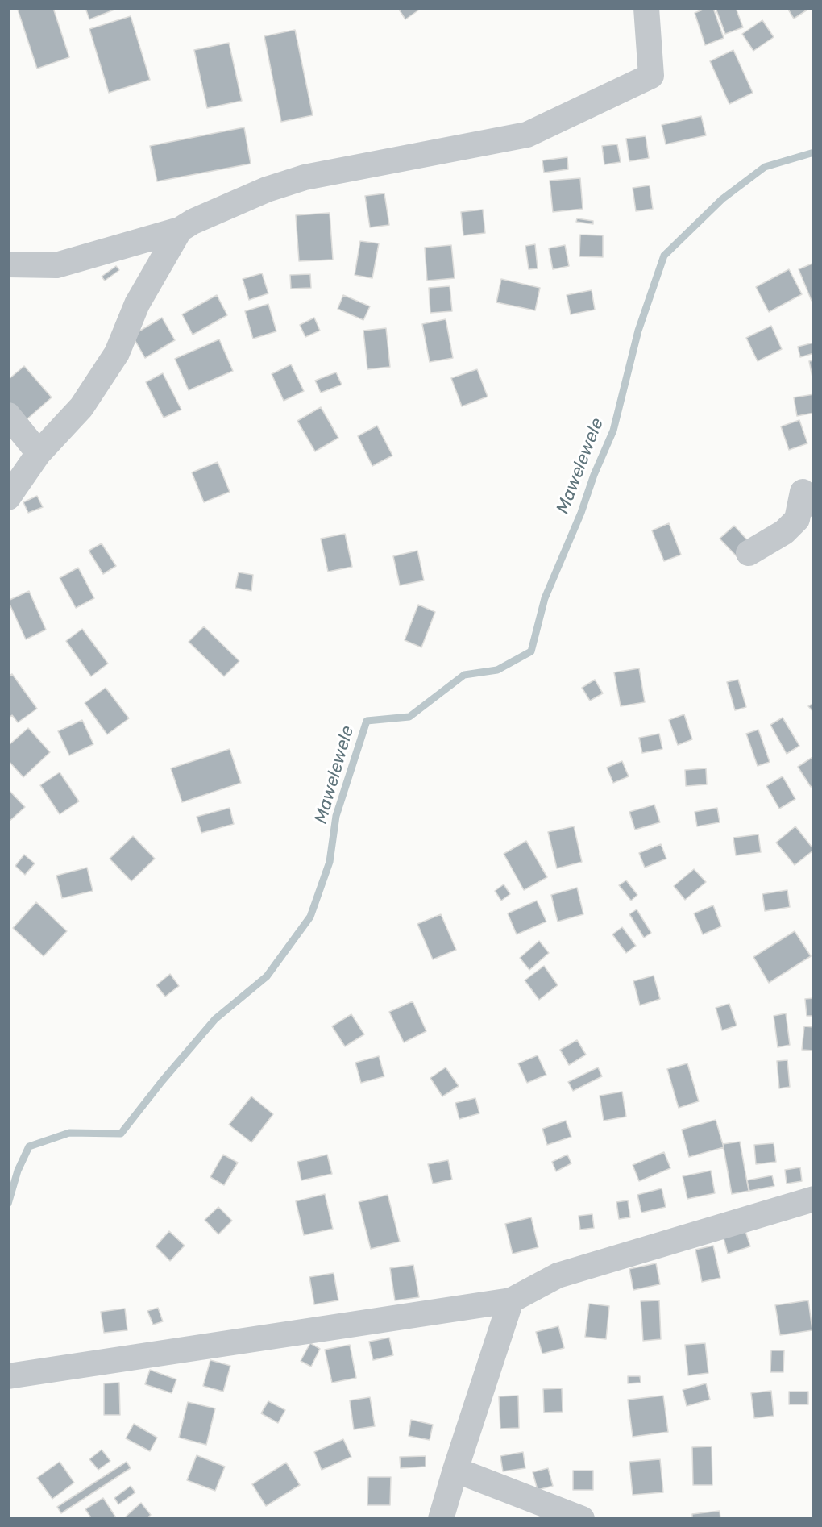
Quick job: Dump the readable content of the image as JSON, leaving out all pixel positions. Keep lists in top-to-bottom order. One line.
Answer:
{"water":["Mawelewele"]}
